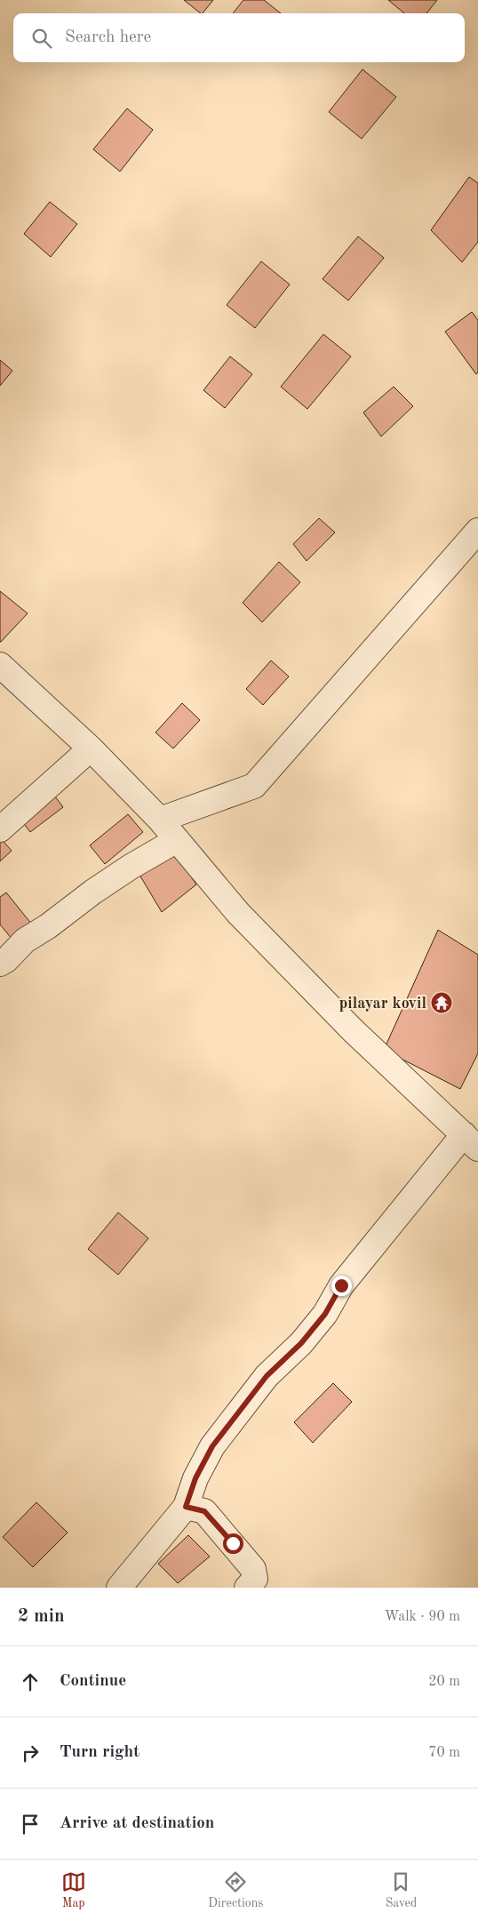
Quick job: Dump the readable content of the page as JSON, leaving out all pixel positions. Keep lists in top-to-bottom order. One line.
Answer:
{"places":{"temple":["pilayar kovil"]},"page":{"search":"Search here","heading":["2 min","Walk · 90 m"],"list":[["Continue","20 m"],["Turn right","70 m"],"Arrive at destination"],"nav":["Map","Directions","Saved"]}}
